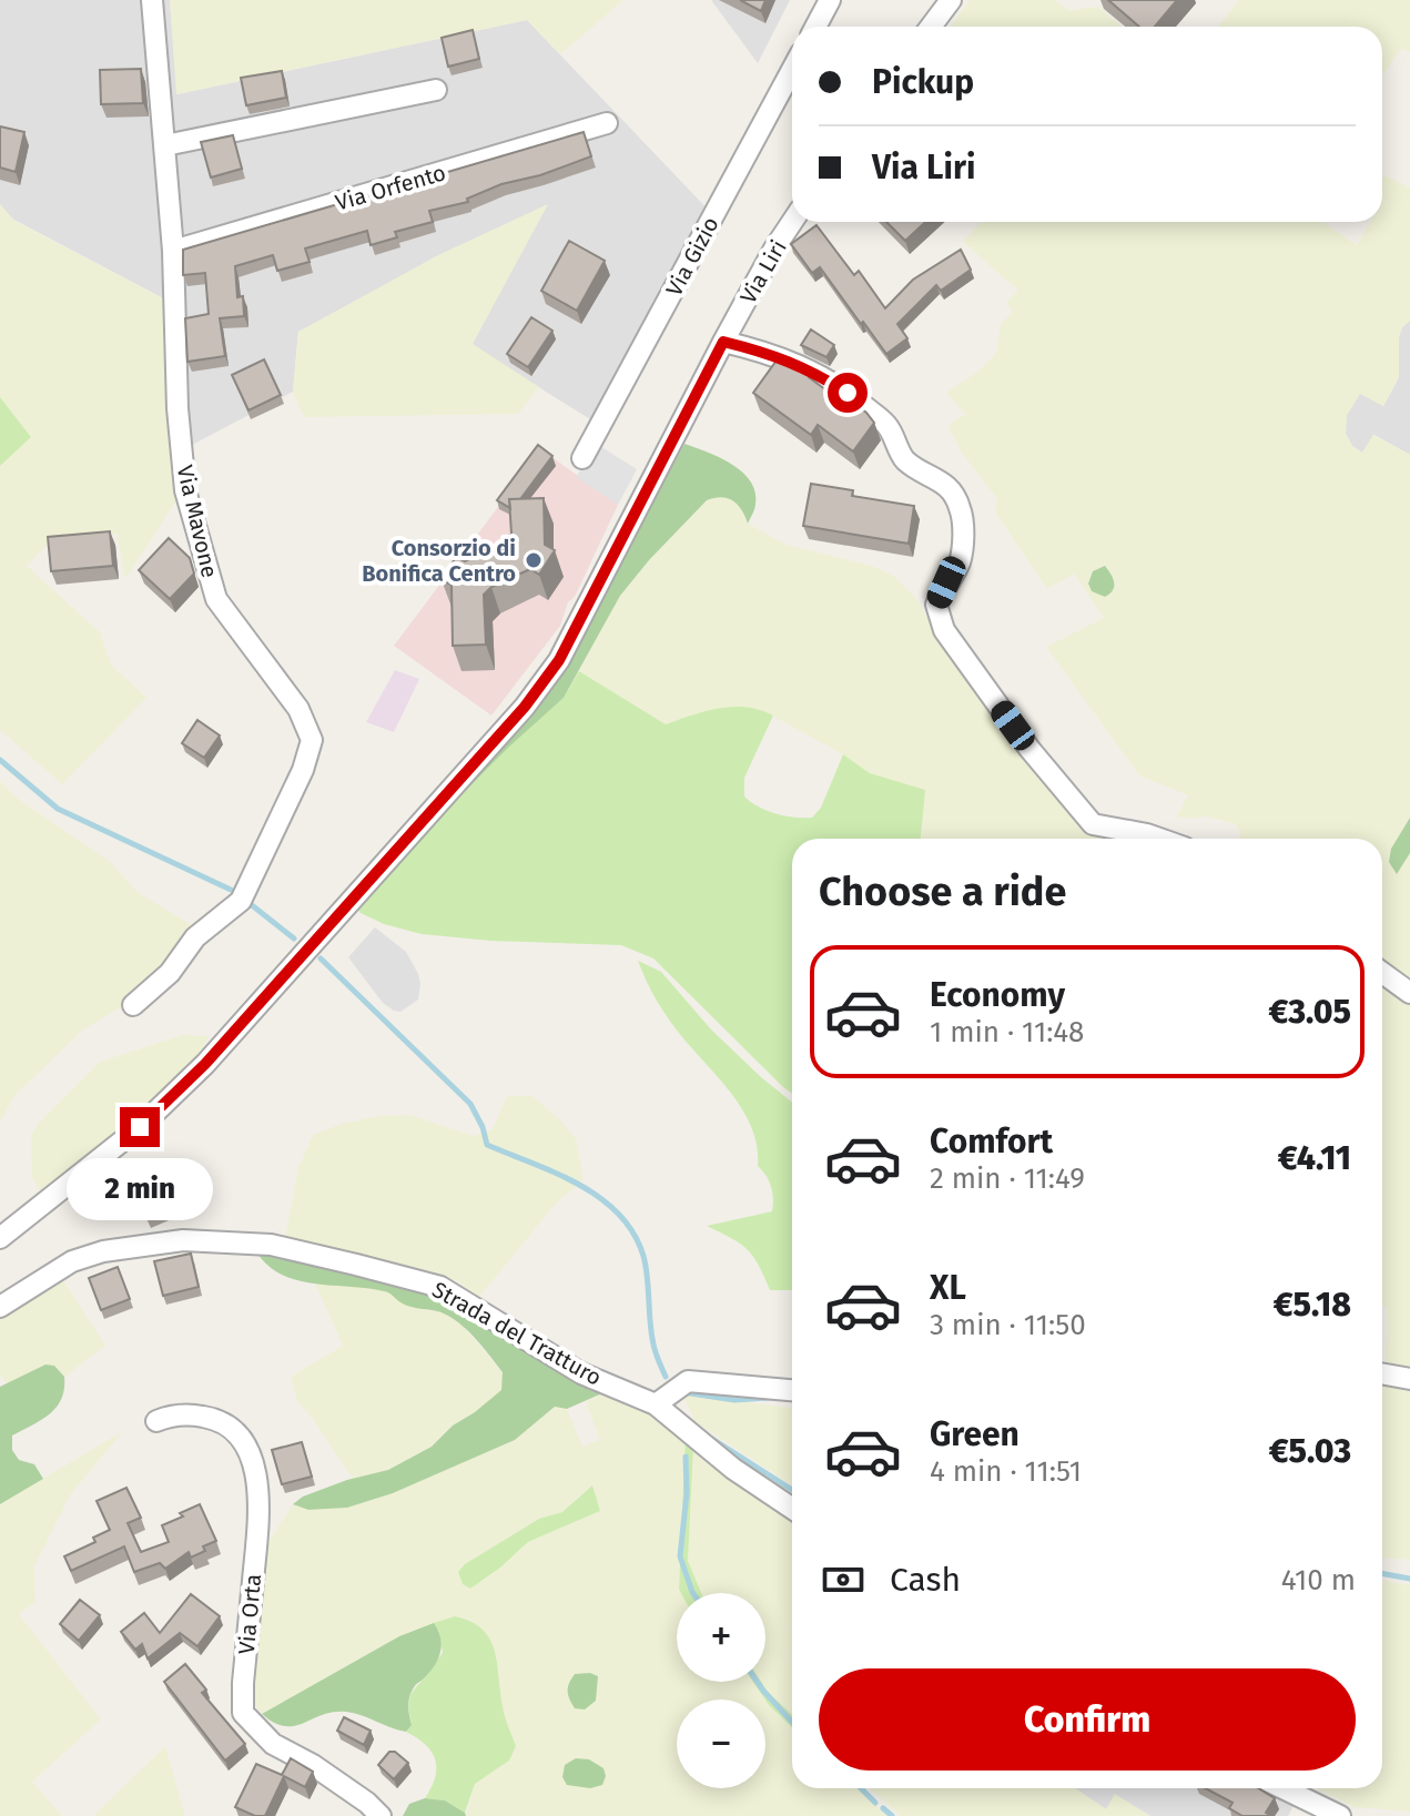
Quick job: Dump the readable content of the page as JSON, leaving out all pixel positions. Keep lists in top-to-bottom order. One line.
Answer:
{"streets":{"street":["Via Orfento","Via Gizio","Via Liri","Via Mavone","Strada del Tratturo","Via Orta"]},"crossings":[["Via Orfento","Via Mavone"]],"places":["Consorzio di Bonifica Centro"],"page":{"banner":["Pickup","Via Liri"],"heading":"Choose a ride","list":[{"name":"Economy","note":"1 min · 11:48","value":"€3.05"},{"name":"Comfort","note":"2 min · 11:49","value":"€4.11"},{"name":"XL","note":"3 min · 11:50","value":"€5.18"},{"name":"Green","note":"4 min · 11:51","value":"€5.03"}],"bubble":"2 min","pay":["Cash","410 m"],"map_buttons":["+","−"],"buttons":"Confirm"}}
